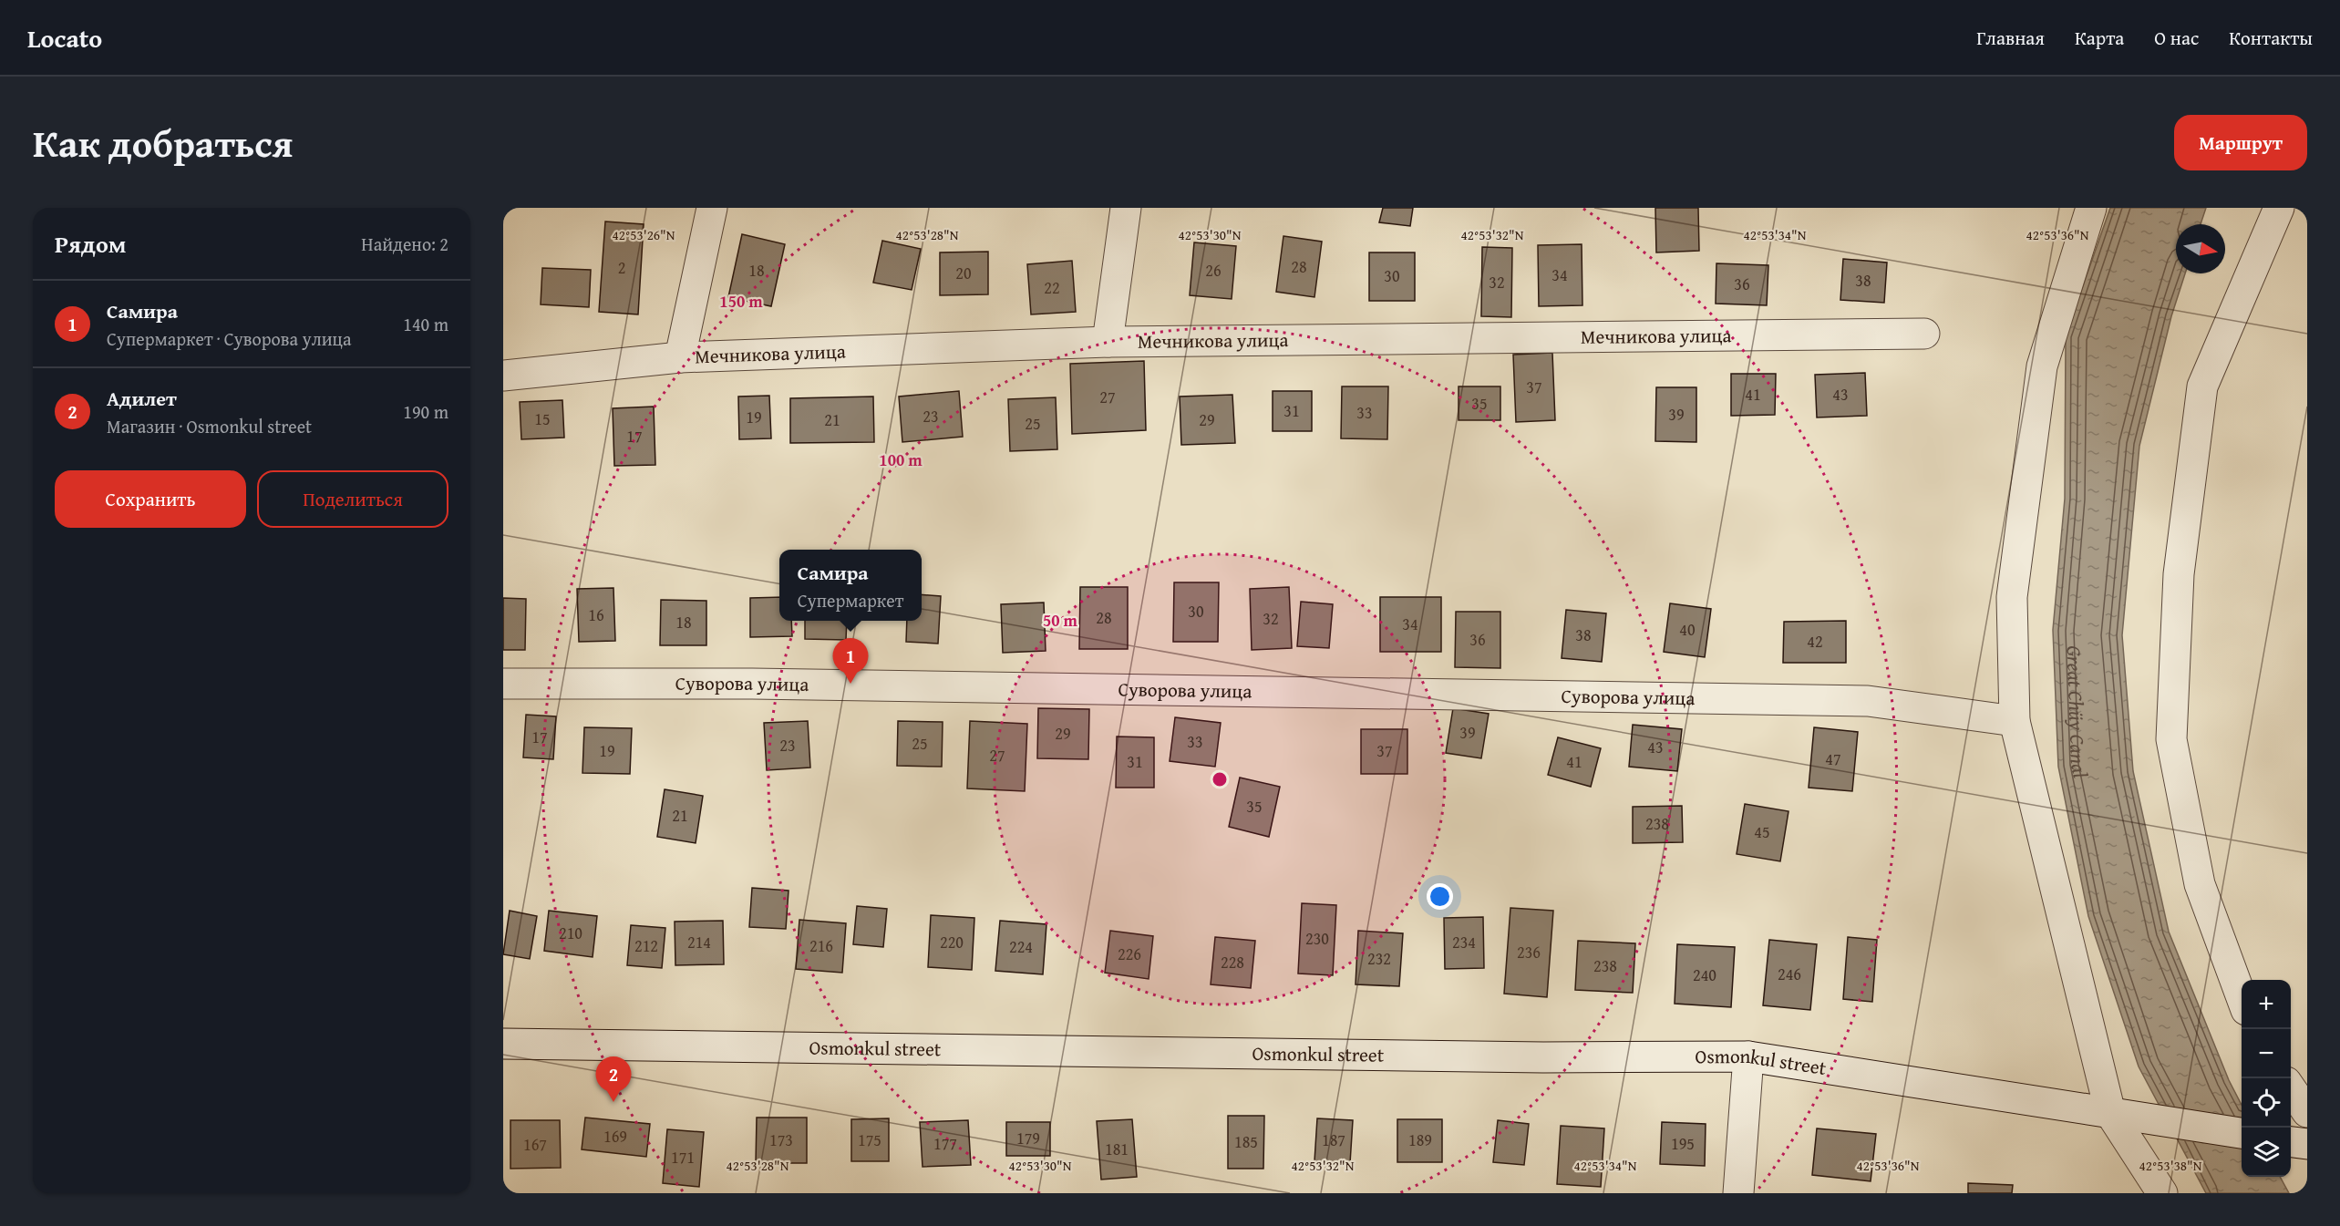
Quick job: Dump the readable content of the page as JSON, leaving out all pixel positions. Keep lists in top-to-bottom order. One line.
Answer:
{"streets":{"street":["Мечникова улица","Суворова улица","Osmonkul street"]},"water":["Great Chüy Canal"],"house_numbers":["28","2","18","26","20","34","30","38","32","36","22","37","41","43","27","35","31","33","39","23","19","15","21","29","25","17","30","16","28","32","18","34","40","38","36","42","39","29","17","33","25","23","43","19","37","27","47","31","41","35","21","238","45","210","230","214","220","234","212","216","224","236","226","232","228","238","246","240","169","179","173","175","187","189","185","177","195","167","181","171"],"north":"right","page":{"header":"Locato","nav":["Главная","Карта","О нас","Контакты"],"title":"Как добраться","buttons":["Маршрут",["Сохранить","Поделиться"]],"heading":["Рядом","Найдено: 2"],"list":[{"mark":"1","name":"Самира","note":"Супермаркет · Суворова улица","value":"140 m"},{"mark":"2","name":"Адилет","note":"Магазин · Osmonkul street","value":"190 m"}],"popup":["Самира","Супермаркет"],"pins":["1","2"],"map_buttons":["+","−"]},"coordinates":["42°53'26\"N","42°53'28\"N","42°53'30\"N","42°53'32\"N","42°53'34\"N","42°53'36\"N","42°53'38\"N"],"rings":["150 m","100 m","50 m"]}
